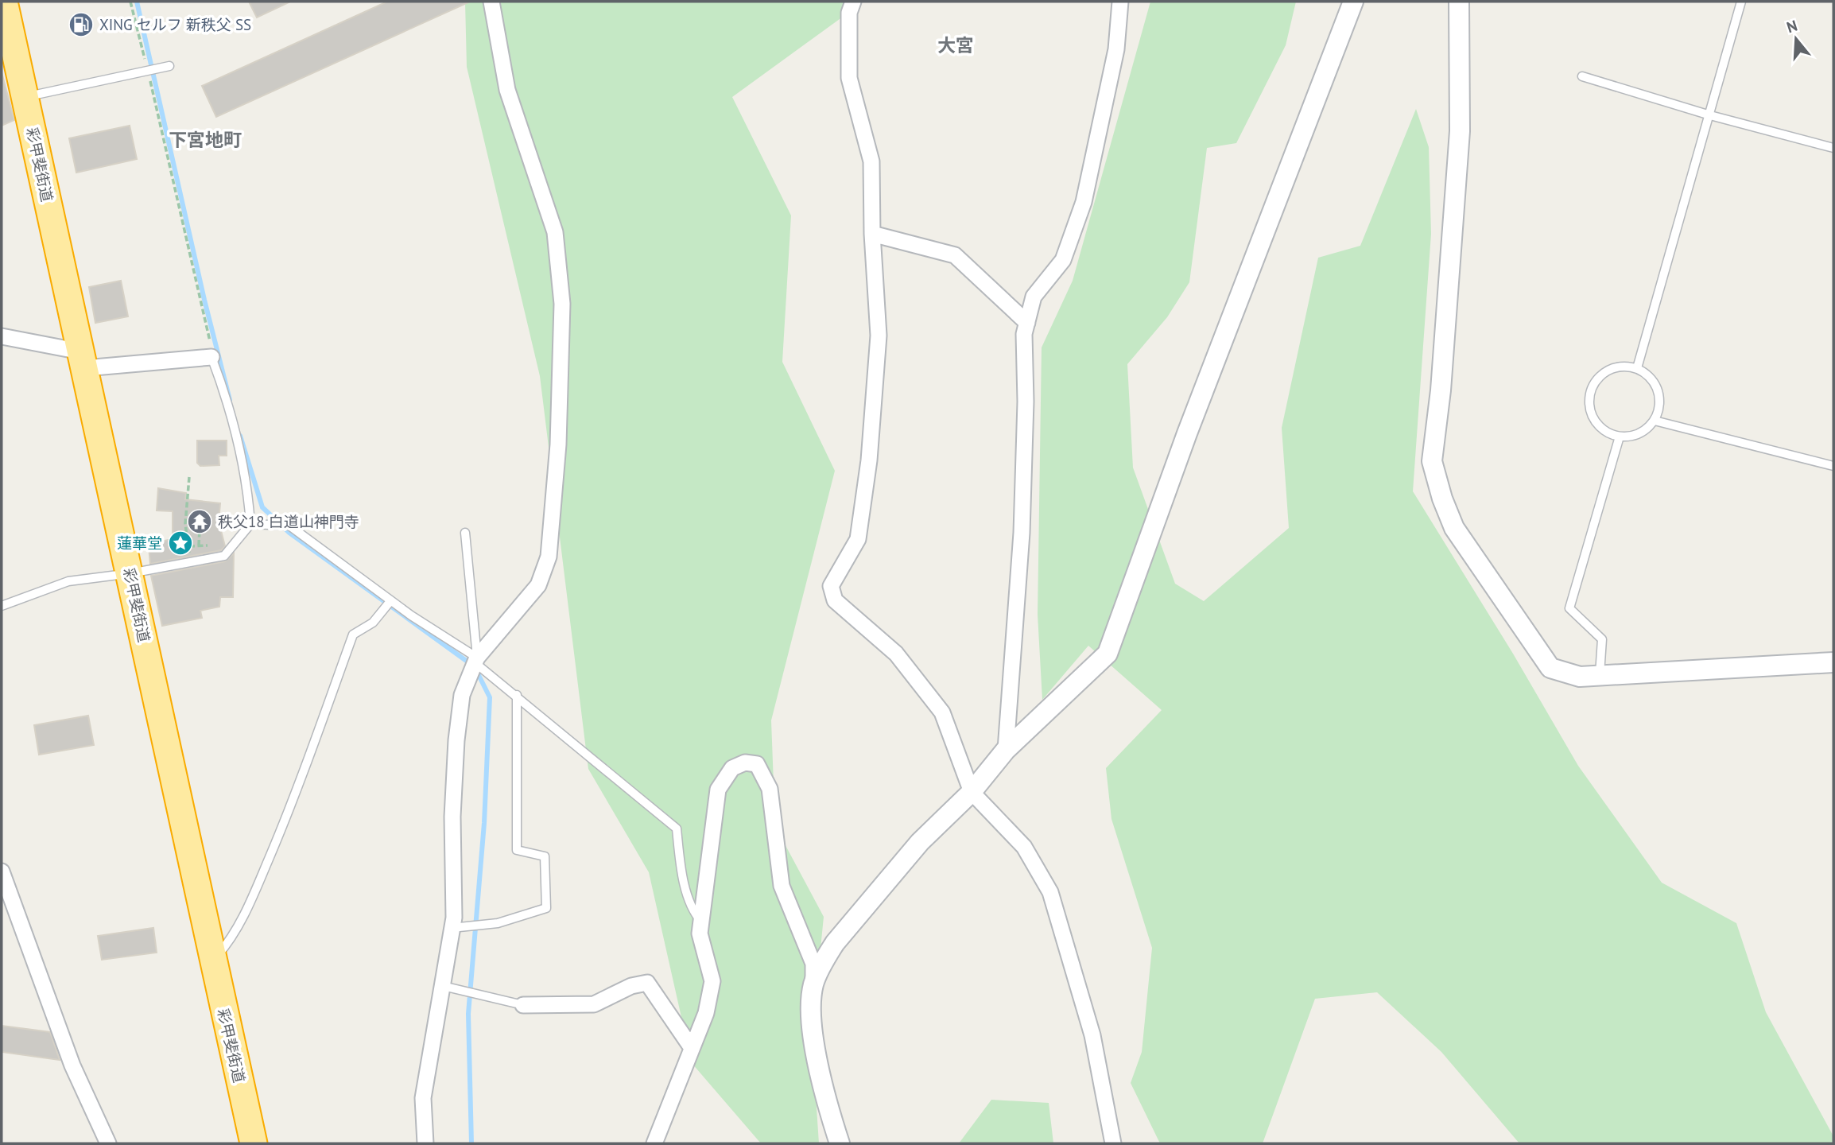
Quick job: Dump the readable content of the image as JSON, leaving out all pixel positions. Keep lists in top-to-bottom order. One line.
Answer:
{"streets":{"highway":["彩甲斐街道"]},"districts":["大宮","下宮地町"],"places":{"fuel station":["XING セルフ 新秩父 SS"],"temple":["秩父18 白道山神門寺"],"place":["蓮華堂"]},"north":"top"}
